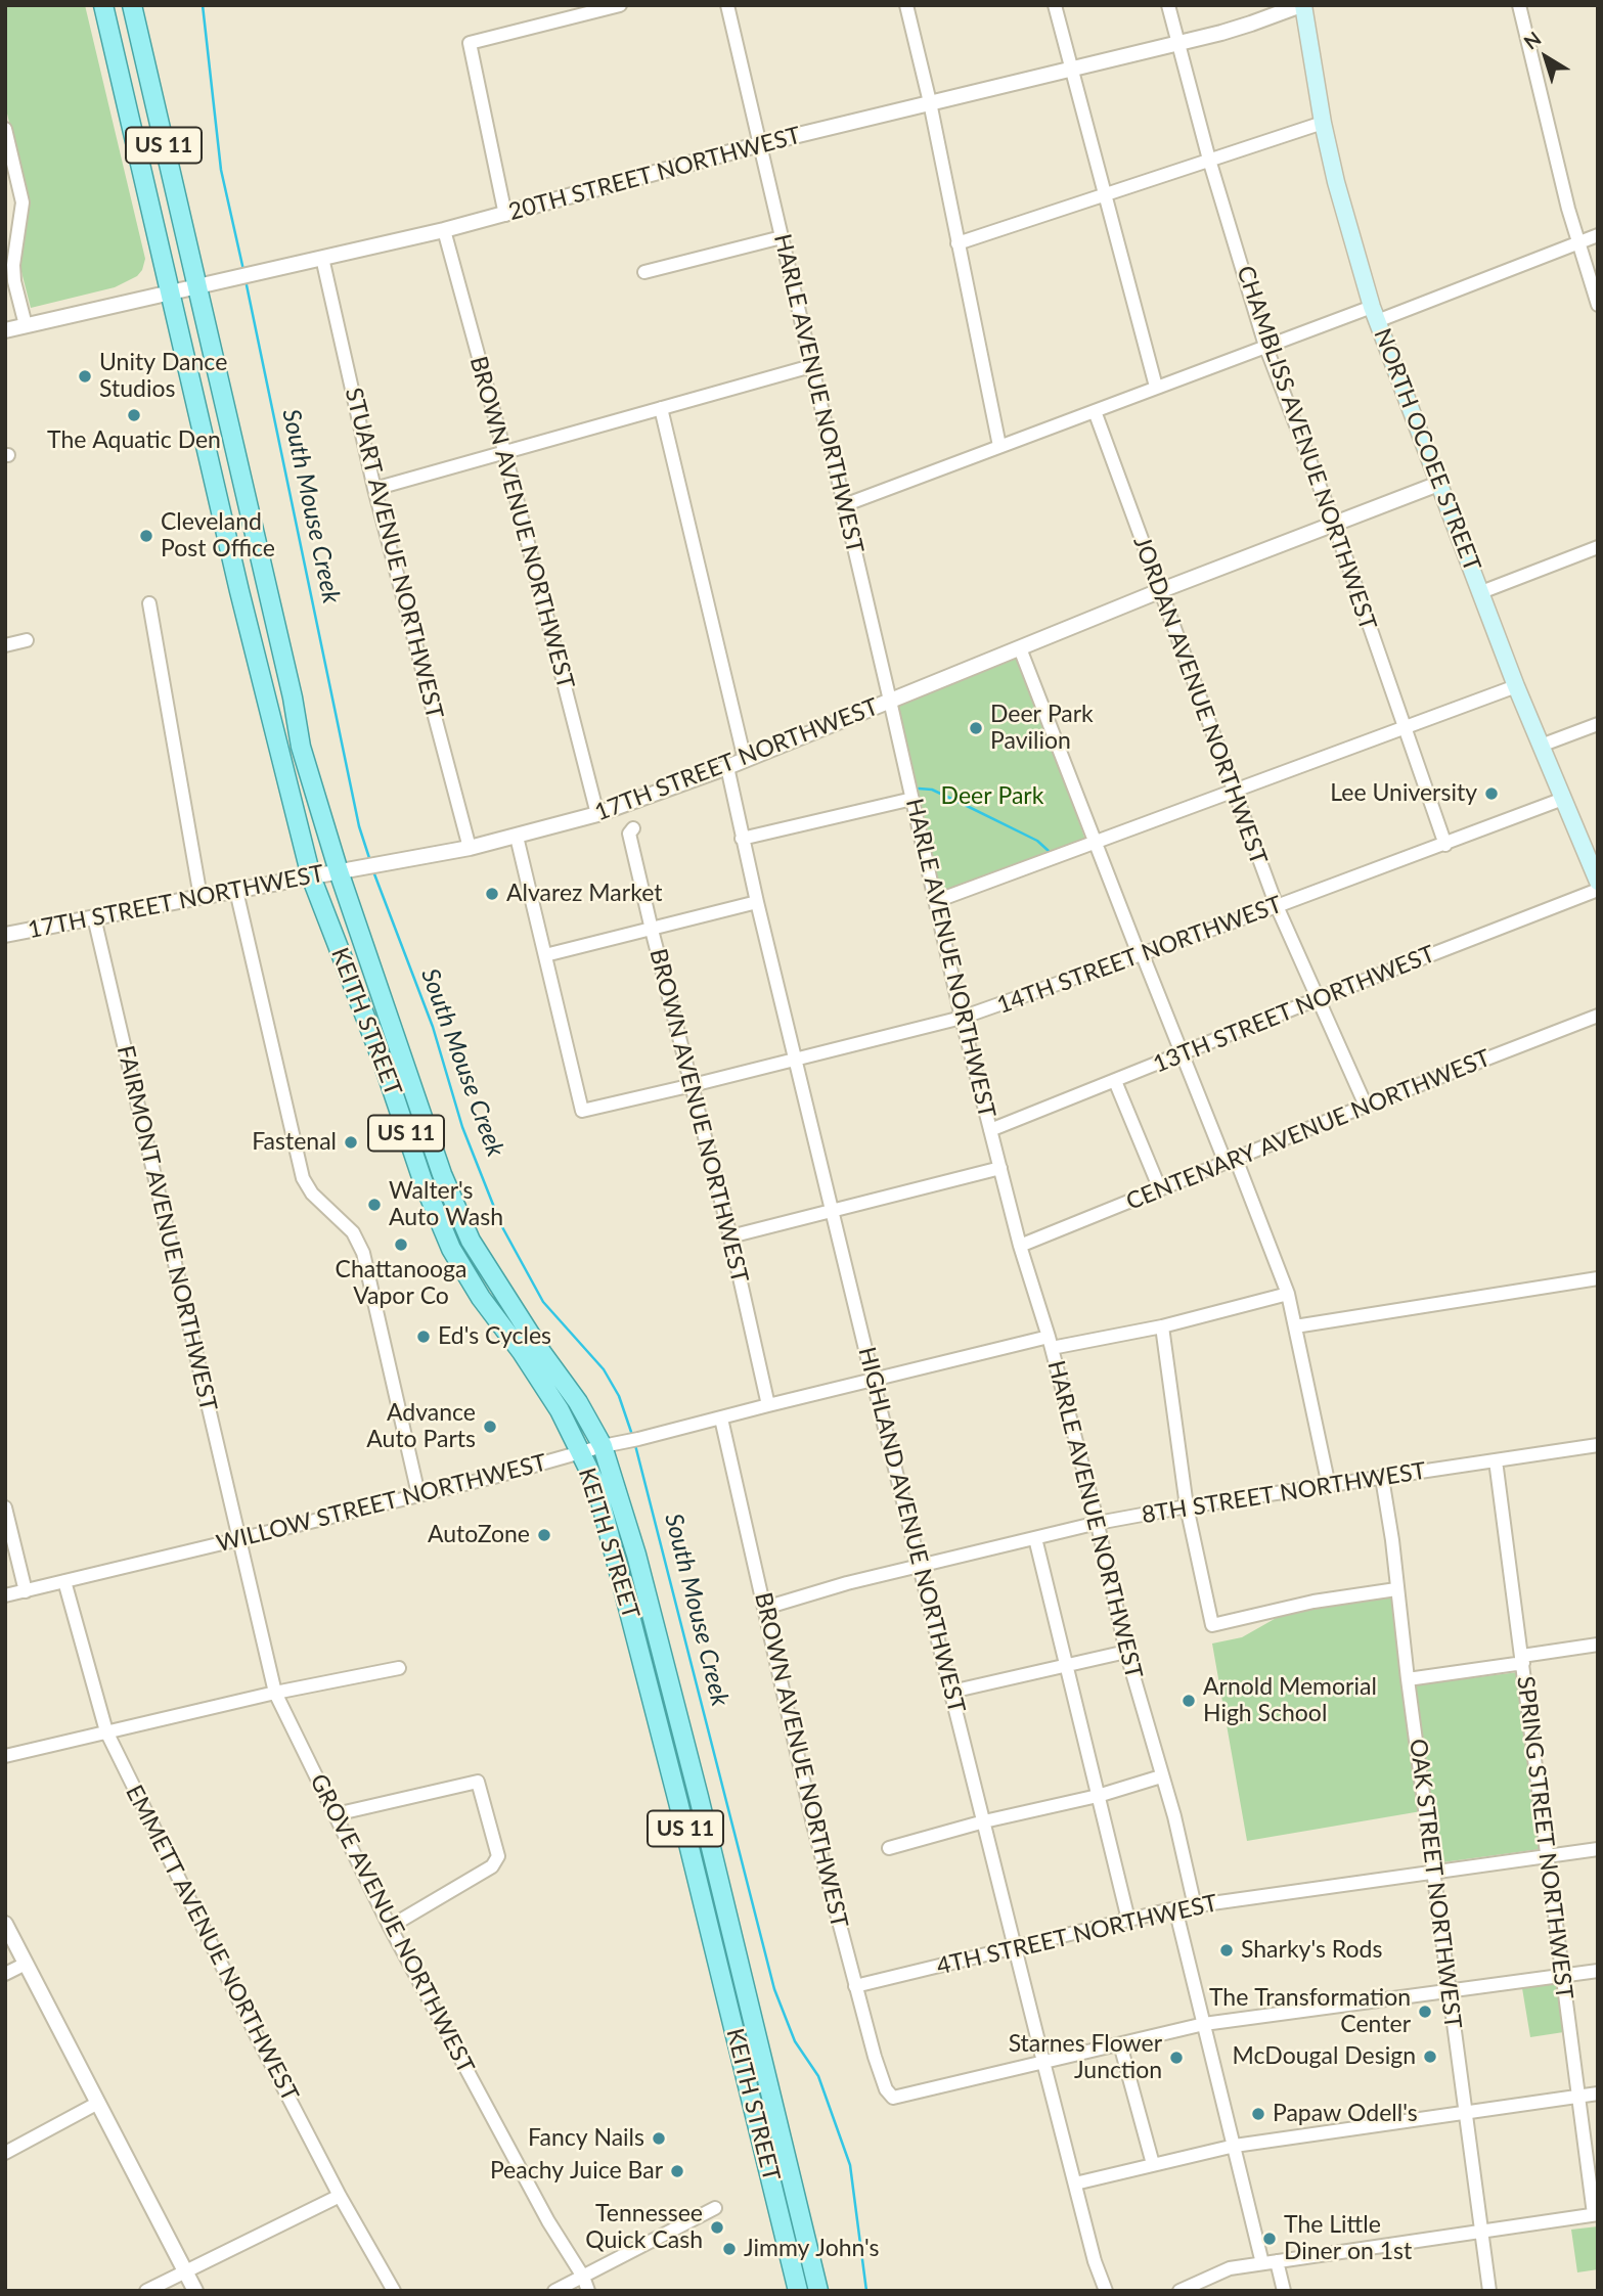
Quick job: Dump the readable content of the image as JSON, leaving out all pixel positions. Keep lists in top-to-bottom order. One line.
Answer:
{"streets":{"main road":["US 11","NORTH OCOEE STREET","KEITH STREET"],"street":["20TH STREET NORTHWEST","HARLE AVENUE NORTHWEST","CHAMBLISS AVENUE NORTHWEST","BROWN AVENUE NORTHWEST","STUART AVENUE NORTHWEST","JORDAN AVENUE NORTHWEST","17TH STREET NORTHWEST","14TH STREET NORTHWEST","13TH STREET NORTHWEST","CENTENARY AVENUE NORTHWEST","FAIRMONT AVENUE NORTHWEST","8TH STREET NORTHWEST","WILLOW STREET NORTHWEST","HIGHLAND AVENUE NORTHWEST","SPRING STREET NORTHWEST","OAK STREET NORTHWEST","GROVE AVENUE NORTHWEST","4TH STREET NORTHWEST","EMMETT AVENUE NORTHWEST"]},"crossings":[["20TH STREET NORTHWEST","HARLE AVENUE NORTHWEST"],["20TH STREET NORTHWEST","CHAMBLISS AVENUE NORTHWEST"],["20TH STREET NORTHWEST","NORTH OCOEE STREET"],["20TH STREET NORTHWEST","BROWN AVENUE NORTHWEST"],["20TH STREET NORTHWEST","STUART AVENUE NORTHWEST"],["20TH STREET NORTHWEST","KEITH STREET"],["HARLE AVENUE NORTHWEST","17TH STREET NORTHWEST"],["HARLE AVENUE NORTHWEST","14TH STREET NORTHWEST"],["HARLE AVENUE NORTHWEST","13TH STREET NORTHWEST"],["HARLE AVENUE NORTHWEST","CENTENARY AVENUE NORTHWEST"],["HARLE AVENUE NORTHWEST","8TH STREET NORTHWEST"],["HARLE AVENUE NORTHWEST","WILLOW STREET NORTHWEST"],["HARLE AVENUE NORTHWEST","4TH STREET NORTHWEST"],["CHAMBLISS AVENUE NORTHWEST","17TH STREET NORTHWEST"],["CHAMBLISS AVENUE NORTHWEST","14TH STREET NORTHWEST"],["NORTH OCOEE STREET","17TH STREET NORTHWEST"],["NORTH OCOEE STREET","14TH STREET NORTHWEST"],["BROWN AVENUE NORTHWEST","17TH STREET NORTHWEST"],["BROWN AVENUE NORTHWEST","14TH STREET NORTHWEST"],["BROWN AVENUE NORTHWEST","8TH STREET NORTHWEST"],["BROWN AVENUE NORTHWEST","WILLOW STREET NORTHWEST"],["BROWN AVENUE NORTHWEST","HIGHLAND AVENUE NORTHWEST"],["BROWN AVENUE NORTHWEST","4TH STREET NORTHWEST"],["STUART AVENUE NORTHWEST","17TH STREET NORTHWEST"],["JORDAN AVENUE NORTHWEST","17TH STREET NORTHWEST"],["JORDAN AVENUE NORTHWEST","14TH STREET NORTHWEST"],["JORDAN AVENUE NORTHWEST","13TH STREET NORTHWEST"],["JORDAN AVENUE NORTHWEST","CENTENARY AVENUE NORTHWEST"],["17TH STREET NORTHWEST","KEITH STREET"],["17TH STREET NORTHWEST","FAIRMONT AVENUE NORTHWEST"],["17TH STREET NORTHWEST","HIGHLAND AVENUE NORTHWEST"],["14TH STREET NORTHWEST","HIGHLAND AVENUE NORTHWEST"],["KEITH STREET","WILLOW STREET NORTHWEST"],["FAIRMONT AVENUE NORTHWEST","WILLOW STREET NORTHWEST"],["FAIRMONT AVENUE NORTHWEST","GROVE AVENUE NORTHWEST"],["8TH STREET NORTHWEST","HIGHLAND AVENUE NORTHWEST"],["8TH STREET NORTHWEST","SPRING STREET NORTHWEST"],["8TH STREET NORTHWEST","OAK STREET NORTHWEST"],["WILLOW STREET NORTHWEST","HIGHLAND AVENUE NORTHWEST"],["WILLOW STREET NORTHWEST","GROVE AVENUE NORTHWEST"],["WILLOW STREET NORTHWEST","EMMETT AVENUE NORTHWEST"],["HIGHLAND AVENUE NORTHWEST","4TH STREET NORTHWEST"],["SPRING STREET NORTHWEST","4TH STREET NORTHWEST"],["OAK STREET NORTHWEST","4TH STREET NORTHWEST"]],"water":["South Mouse Creek"],"parks":["Deer Park"],"places":["Unity Dance Studios","The Aquatic Den","Cleveland Post Office","Deer Park Pavilion","Lee University","Alvarez Market","Fastenal","Walter's Auto Wash","Chattanooga Vapor Co","Ed's Cycles","Advance Auto Parts","AutoZone","Arnold Memorial High School","Sharky's Rods","The Transformation Center","McDougal Design","Starnes Flower Junction","Papaw Odell's","Fancy Nails","Peachy Juice Bar","Tennessee Quick Cash","The Little Diner on 1st","Jimmy John's"],"north":"top left"}
